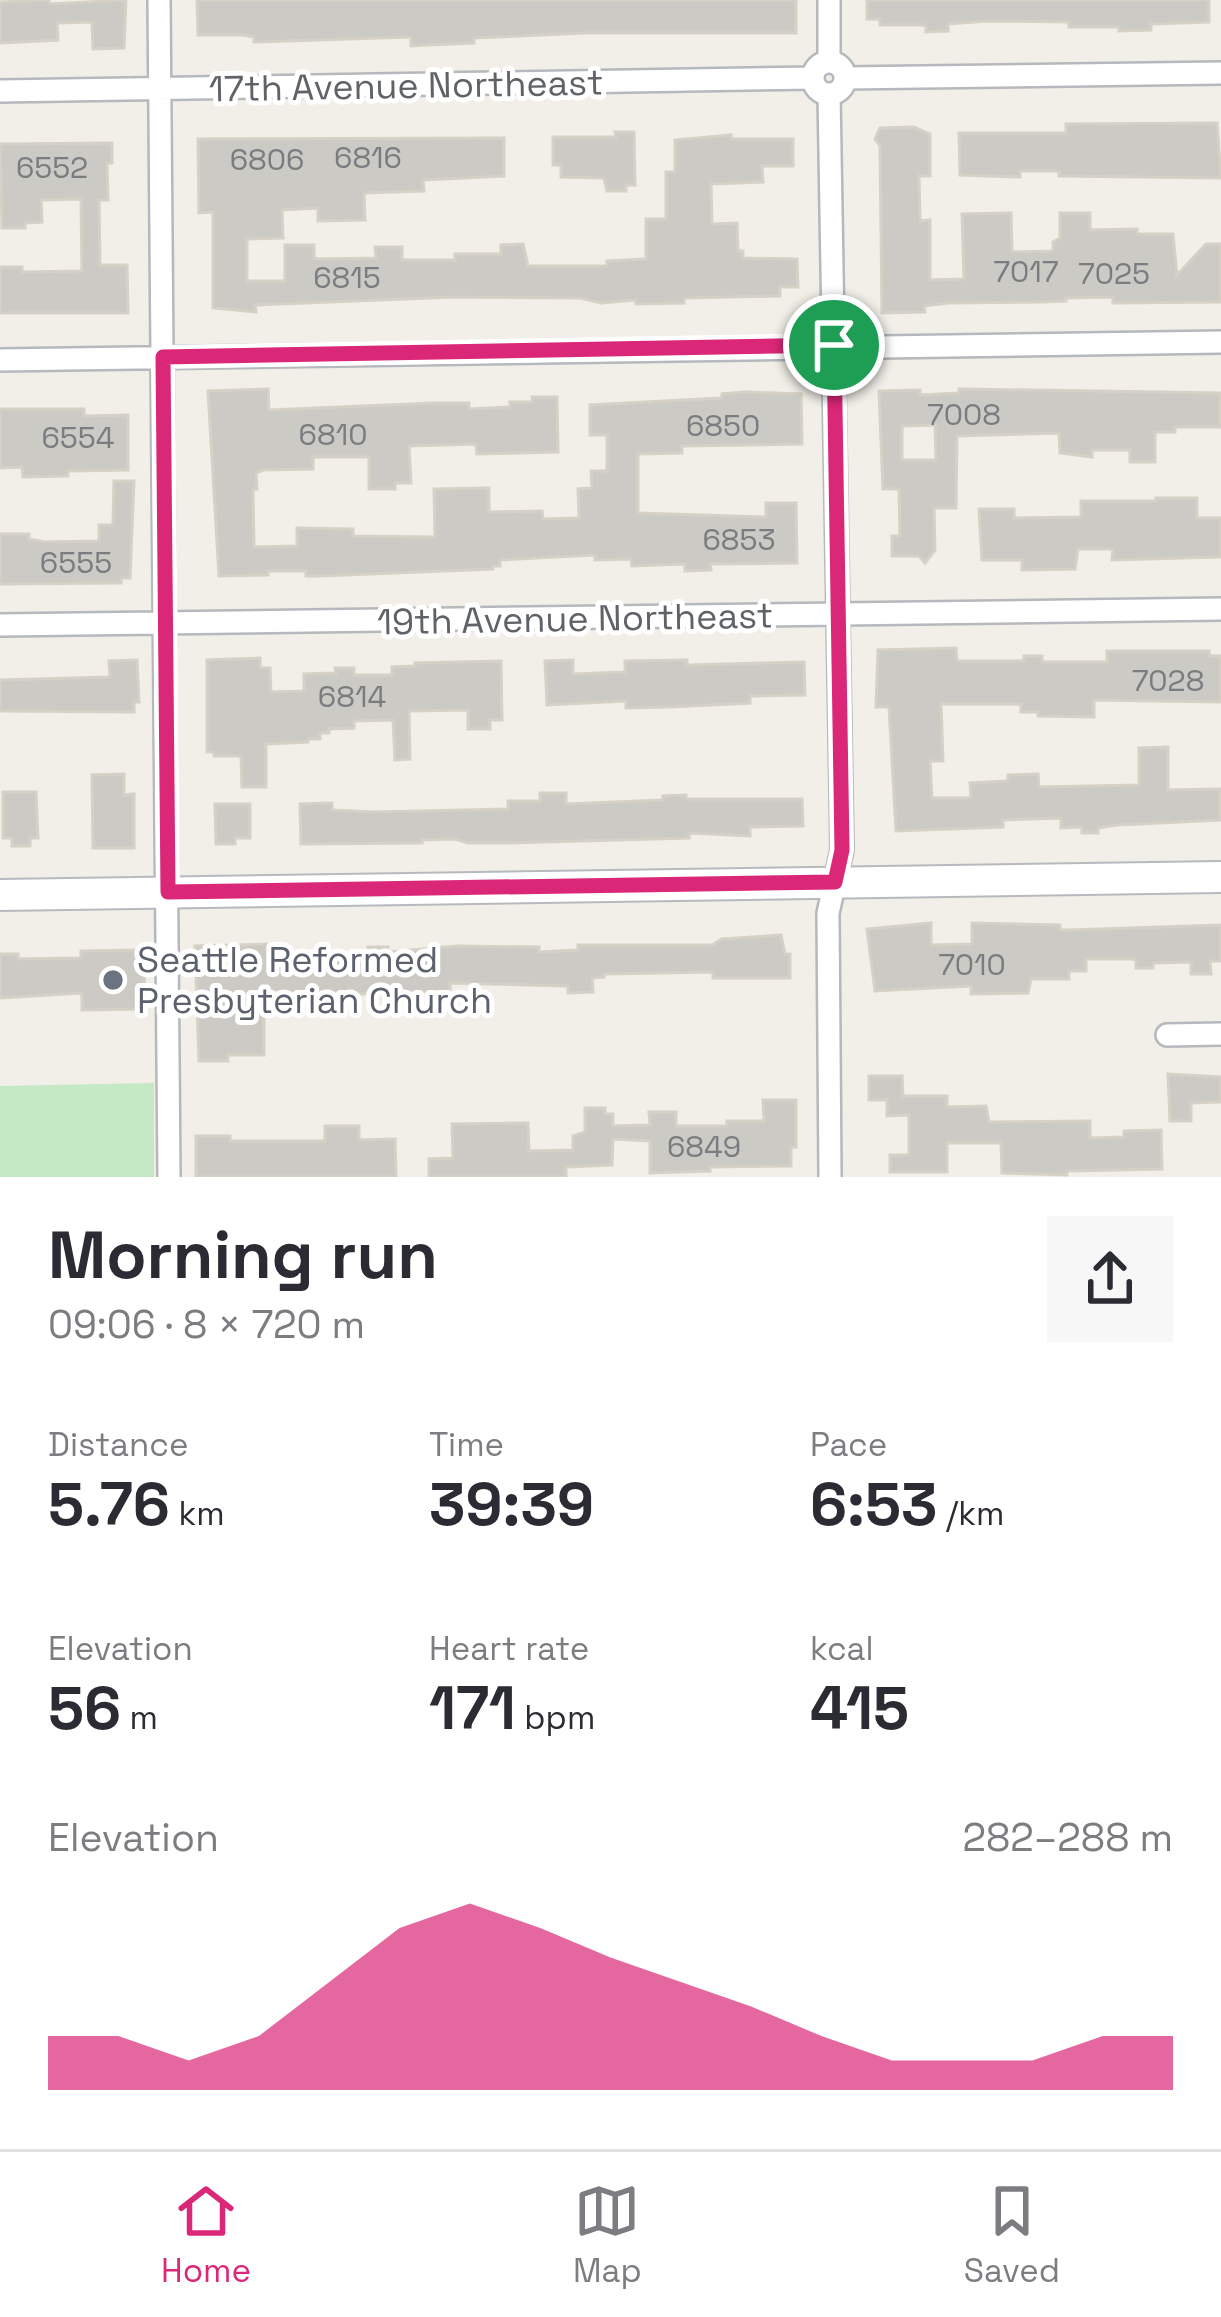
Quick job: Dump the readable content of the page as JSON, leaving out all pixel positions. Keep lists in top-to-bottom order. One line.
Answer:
{"streets":{"street":["17th Avenue Northeast","19th Avenue Northeast"]},"places":["Seattle Reformed Presbyterian Church"],"house_numbers":["6816","6806","6552","7017","7025","6815","7008","6850","6810","6554","6853","6555","7028","6814","7010","6849"],"page":{"heading":["Morning run","09:06 · 8 × 720 m"],"stats":[["Distance","5.76 km"],["Time","39:39"],["Pace","6:53 /km"],["Elevation","56 m"],["Heart rate","171 bpm"],["kcal","415"]],"chart":["Elevation","282–288 m"],"tabs":["Home","Map","Saved"]}}
